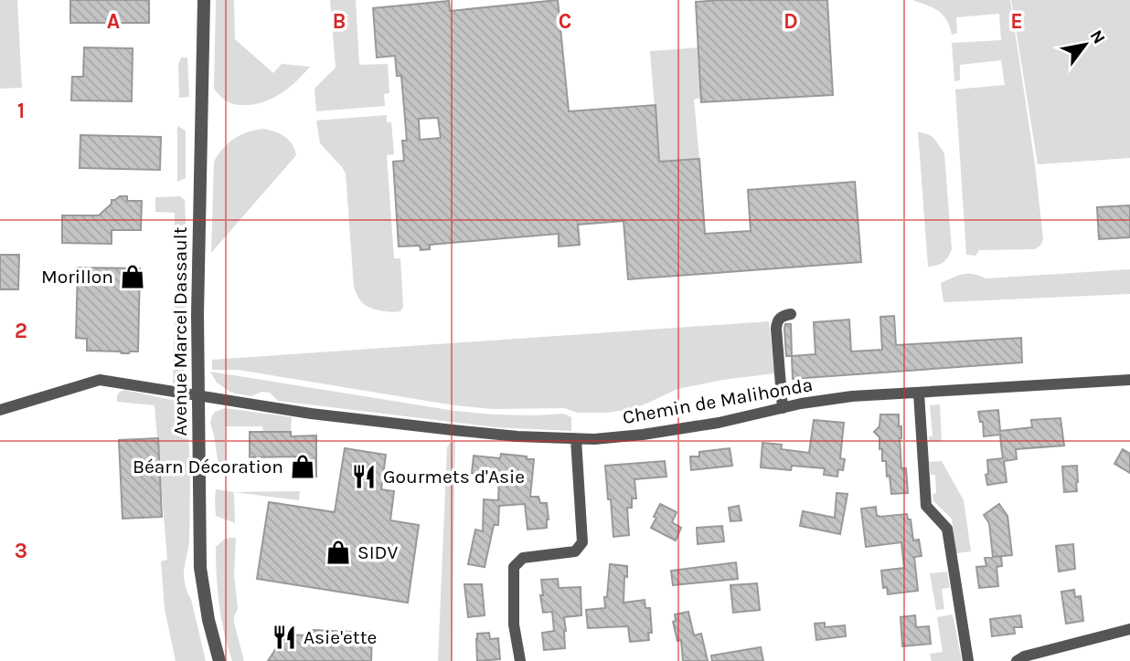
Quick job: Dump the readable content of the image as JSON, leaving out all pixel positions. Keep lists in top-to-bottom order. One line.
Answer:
{"streets":{"street":["Avenue Marcel Dassault","Chemin de Malihonda"]},"crossings":[["Avenue Marcel Dassault","Chemin de Malihonda"]],"places":{"shop":["Morillon","Béarn Décoration","SIDV"],"restaurant":["Gourmets d'Asie","Asie'ette"]},"north":"top right","grid":{"columns":["A","B","C","D","E"],"rows":["1","2","3"]}}
